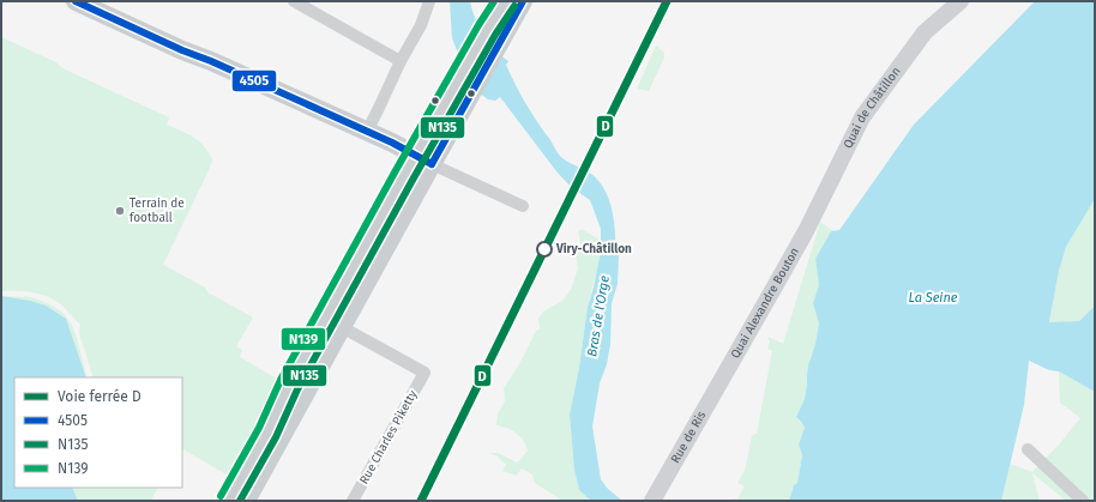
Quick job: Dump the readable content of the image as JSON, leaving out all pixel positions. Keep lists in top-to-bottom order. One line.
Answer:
{"streets":{"main road":["Quai de Châtillon","Quai Alexandre Bouton","Rue de Ris"],"street":["Rue Charles Piketty"]},"crossings":[["Quai de Châtillon","Quai Alexandre Bouton"],["Quai Alexandre Bouton","Rue de Ris"]],"water":["La Seine","Bras de l'Orge"],"places":["Terrain de football","Viry-Châtillon"],"lines":["rail line D","transit line 4505","transit line N139","transit line N135"],"legend":["Voie ferrée D","4505","N135","N139"]}
